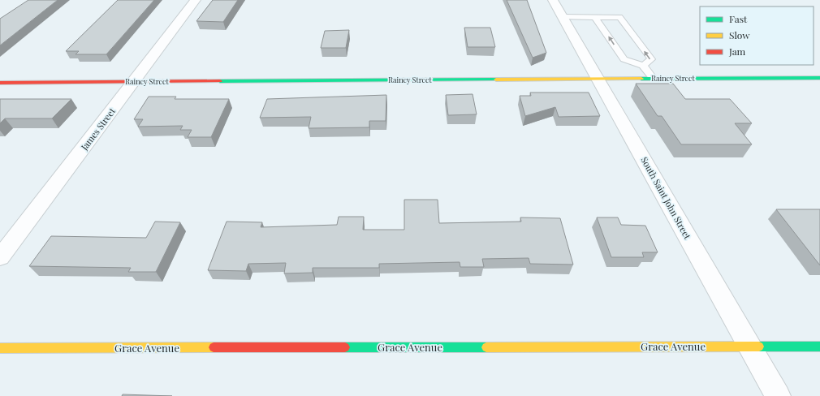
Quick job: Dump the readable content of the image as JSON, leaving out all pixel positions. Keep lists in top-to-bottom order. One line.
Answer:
{"streets":{"street":["Rainey Street","James Street","South Saint John Street","Grace Avenue"]},"crossings":[["Rainey Street","James Street"],["Rainey Street","South Saint John Street"],["South Saint John Street","Grace Avenue"]],"legend":["Fast","Slow","Jam"]}
